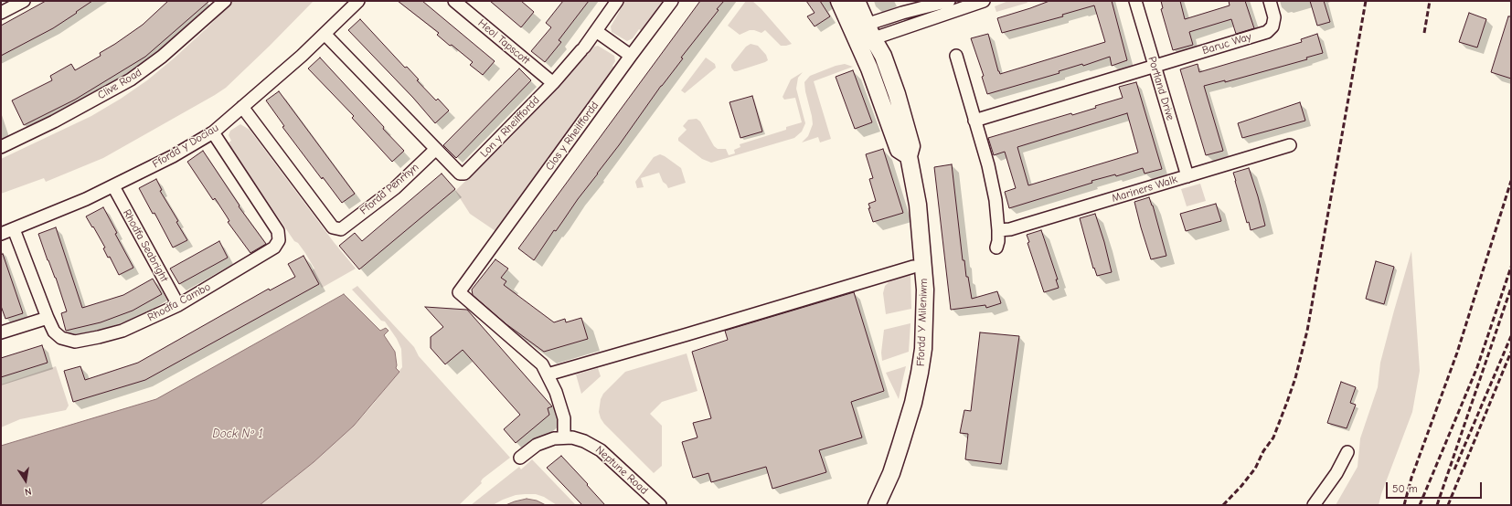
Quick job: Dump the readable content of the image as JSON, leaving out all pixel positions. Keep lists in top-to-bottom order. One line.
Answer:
{"streets":{"street":["Heol Tapscott","Baruc Way","Clive Road","Portland Drive","Lon y Rheilffordd","Clos y Rheilffordd","Ffordd y Dociau","Ffordd Penrhyn","Mariners Walk","Rhodfa Seabright","Rhodfa Cambo","Ffordd Y Mileniwm","Neptune Road"]},"crossings":[["Heol Tapscott","Lon y Rheilffordd"],["Baruc Way","Portland Drive"],["Portland Drive","Mariners Walk"],["Lon y Rheilffordd","Ffordd Penrhyn"],["Ffordd y Dociau","Ffordd Penrhyn"],["Ffordd y Dociau","Rhodfa Seabright"],["Ffordd y Dociau","Rhodfa Cambo"],["Rhodfa Seabright","Rhodfa Cambo"]],"water":["Dock Nº 1"],"scale_bar":"50 m","north":"bottom"}
